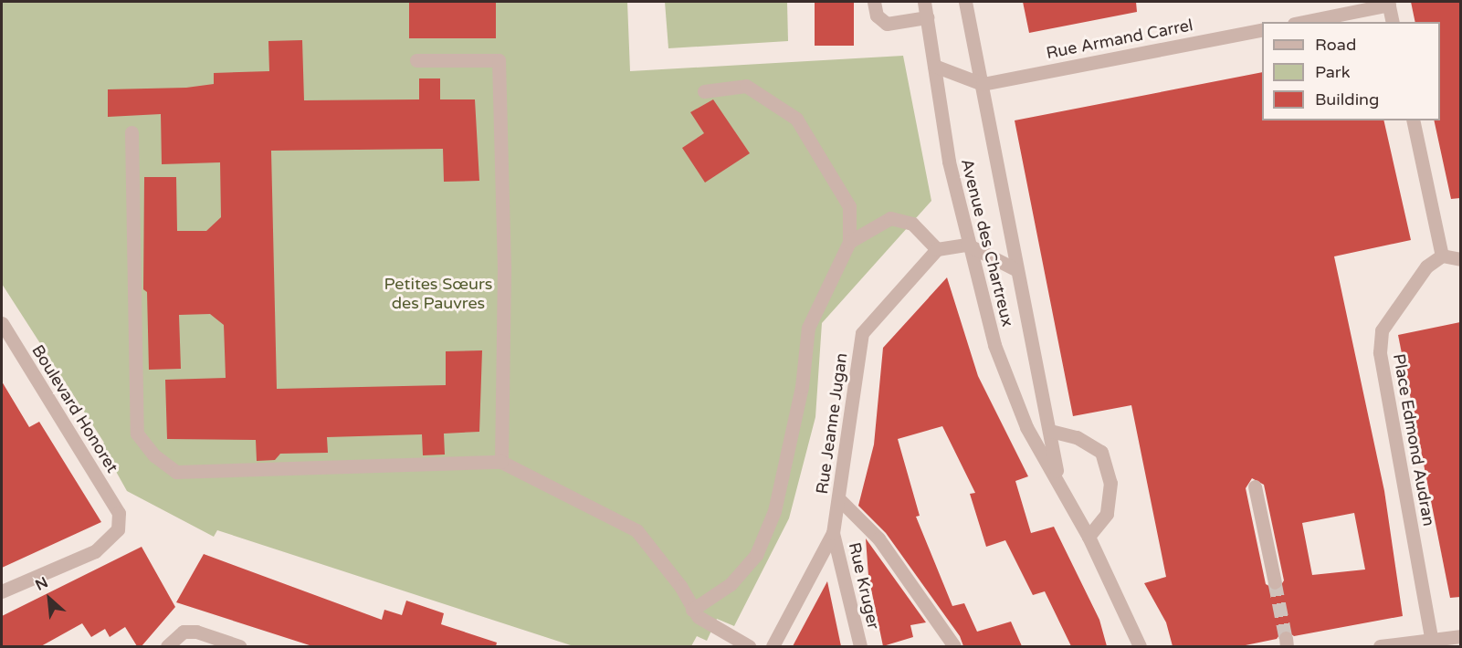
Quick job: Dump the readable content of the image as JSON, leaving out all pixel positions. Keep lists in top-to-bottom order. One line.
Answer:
{"streets":{"street":["Rue Armand Carrel","Avenue des Chartreux","Boulevard Honoret","Rue Jeanne Jugan","Place Edmond Audran","Rue Kruger"]},"crossings":[["Rue Armand Carrel","Avenue des Chartreux"],["Rue Jeanne Jugan","Rue Kruger"]],"parks":["Petites Sœurs des Pauvres"],"legend":["Road","Park","Building"],"north":"top left"}
